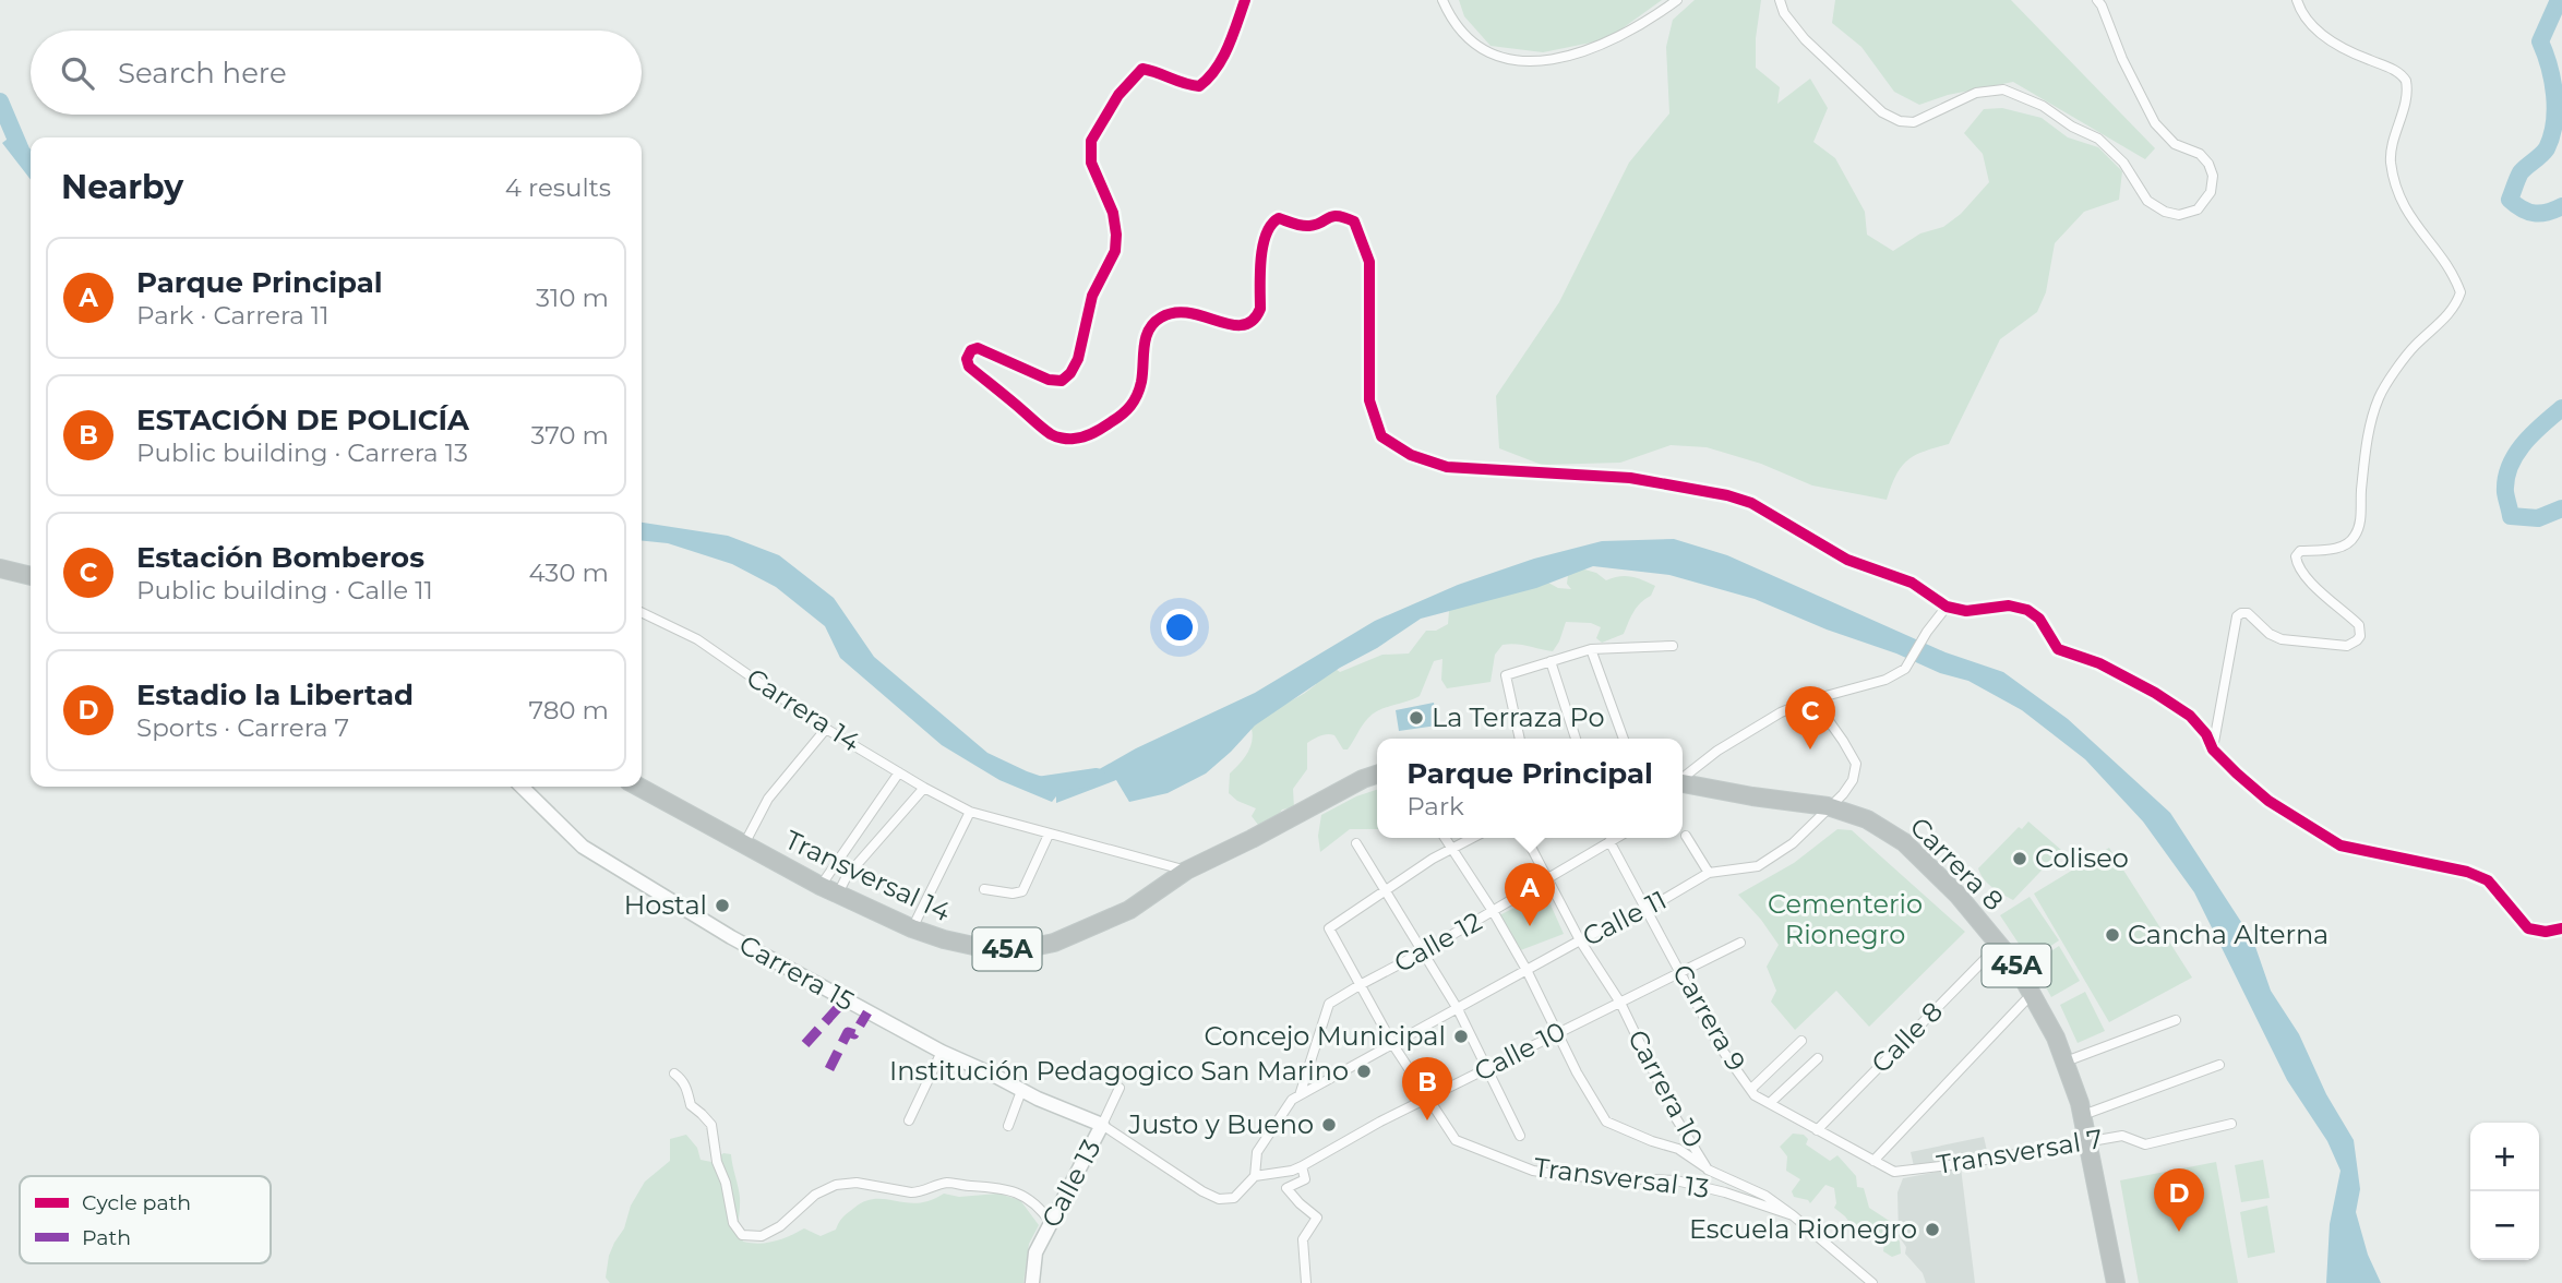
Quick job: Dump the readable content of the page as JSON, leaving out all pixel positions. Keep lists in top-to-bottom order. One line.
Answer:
{"streets":{"highway":["Carrera 8","Transversal 14","45A"],"street":["Carrera 14","Calle 11","Calle 12","Carrera 15","Carrera 9","Calle 8","Calle 10","Carrera 10","Transversal 7","Transversal 13","Calle 13"]},"crossings":[["Carrera 14","Transversal 14"],["Carrera 8","Calle 11"],["Carrera 8","45A"],["Carrera 8","Calle 8"],["Carrera 8","Transversal 7"],["Calle 11","Calle 12"],["Calle 11","45A"],["Calle 11","Carrera 9"],["Calle 11","Carrera 10"],["Calle 12","Carrera 9"],["Calle 12","Carrera 10"],["45A","Transversal 7"],["Carrera 15","Calle 13"],["Carrera 9","Calle 8"],["Carrera 9","Calle 10"],["Carrera 9","Transversal 7"],["Calle 10","Carrera 10"],["Calle 10","Transversal 13"],["Carrera 10","Transversal 13"]],"parks":["Cementerio Rionegro"],"places":["La Terraza Po","Coliseo","Hostal","Cancha Alterna","Concejo Municipal","Institución Pedagogico San Marino","Justo y Bueno","Escuela Rionegro"],"legend":["Cycle path","Path"],"page":{"search":"Search here","heading":["Nearby","4 results"],"list":[{"mark":"A","name":"Parque Principal","note":"Park · Carrera 11","value":"310 m"},{"mark":"B","name":"ESTACIÓN DE POLICÍA","note":"Public building · Carrera 13","value":"370 m"},{"mark":"C","name":"Estación Bomberos","note":"Public building · Calle 11","value":"430 m"},{"mark":"D","name":"Estadio la Libertad","note":"Sports · Carrera 7","value":"780 m"}],"pins":["C","A","B","D"],"popup":["Parque Principal","Park"],"map_buttons":["+","−"]}}
